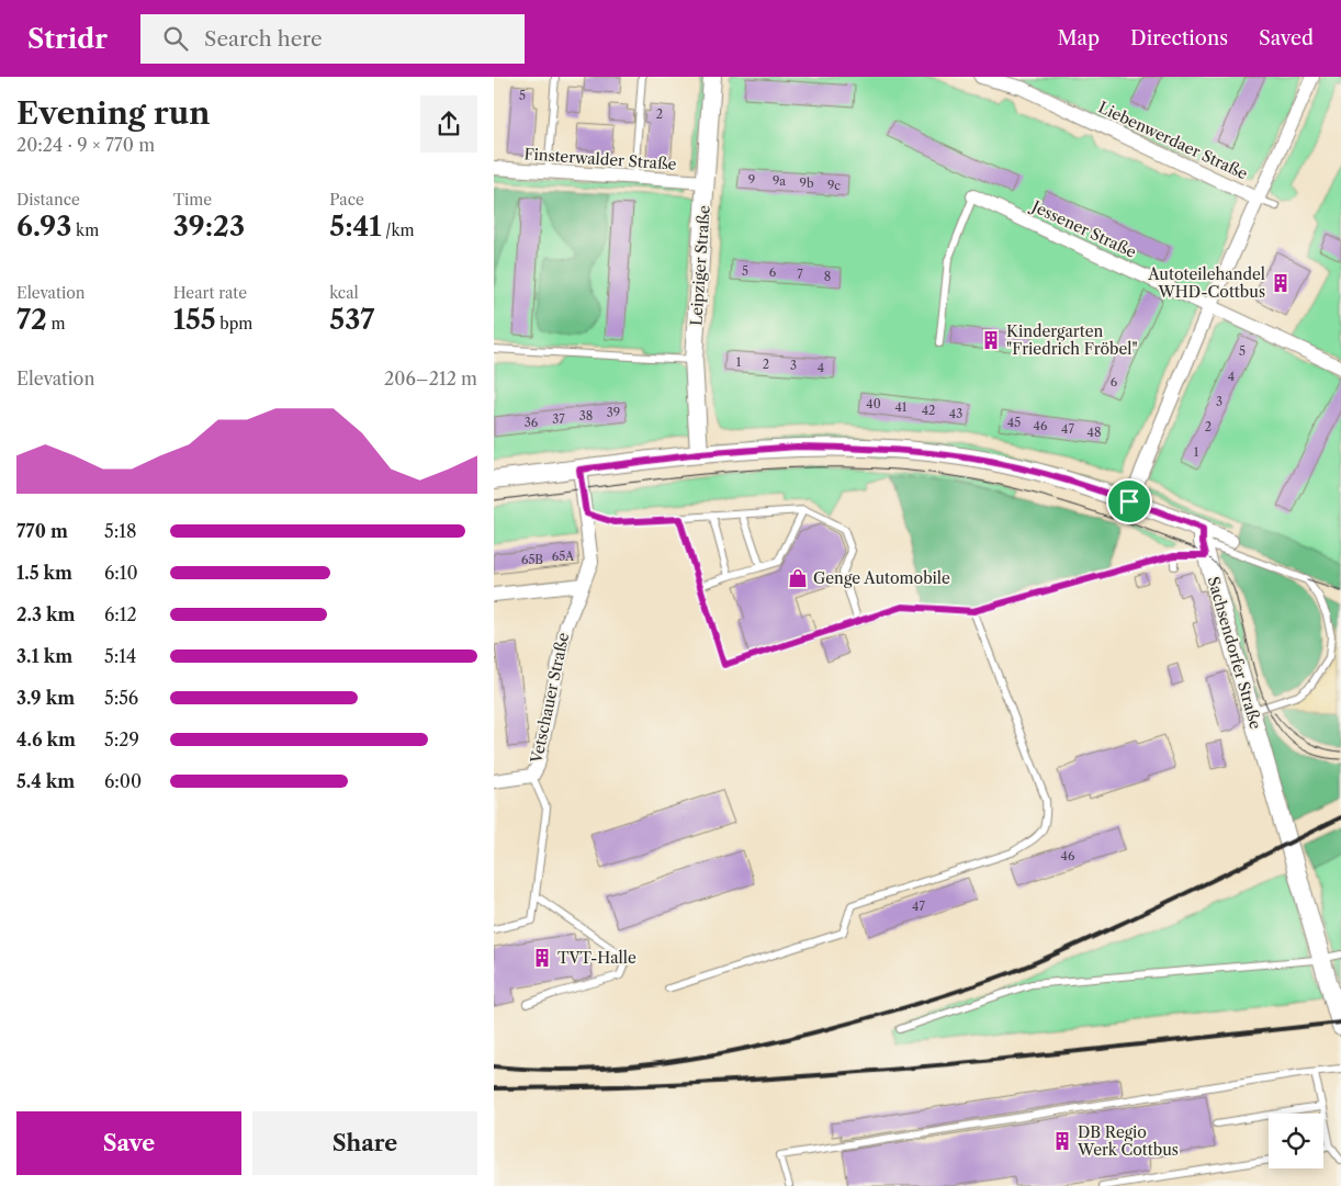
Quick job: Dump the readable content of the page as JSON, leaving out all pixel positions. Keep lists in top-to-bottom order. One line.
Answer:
{"streets":{"street":["Liebenwerdaer Straße","Finsterwalder Straße","Jessener Straße","Leipziger Straße","Sachsendorfer Straße","Vetschauer Straße"]},"crossings":[["Finsterwalder Straße","Leipziger Straße"]],"places":{"building":["Autoteilehandel WHD-Cottbus","Kindergarten \"Friedrich Fröbel\"","TVT-Halle","DB Regio Werk Cottbus"],"shop":["Genge Automobile"]},"house_numbers":["5","2","9","9a","9b","9c","5","6","7","8","5","1","2","3","4","4","6","3","40","41","42","39","43","38","37","36","45","46","2","47","48","1","65A","65B","46","47"],"page":{"header":"Stridr","search":"Search here","nav":["Map","Directions","Saved"],"heading":["Evening run","20:24 · 9 × 770 m"],"stats":[["Distance","6.93 km"],["Time","39:23"],["Pace","5:41 /km"],["Elevation","72 m"],["Heart rate","155 bpm"],["kcal","537"]],"chart":["Elevation","206–212 m"],"list":[{"name":"770 m","note":"5:18"},{"name":"1.5 km","note":"6:10"},{"name":"2.3 km","note":"6:12"},{"name":"3.1 km","note":"5:14"},{"name":"3.9 km","note":"5:56"},{"name":"4.6 km","note":"5:29"},{"name":"5.4 km","note":"6:00"}],"buttons":["Save","Share"]}}
